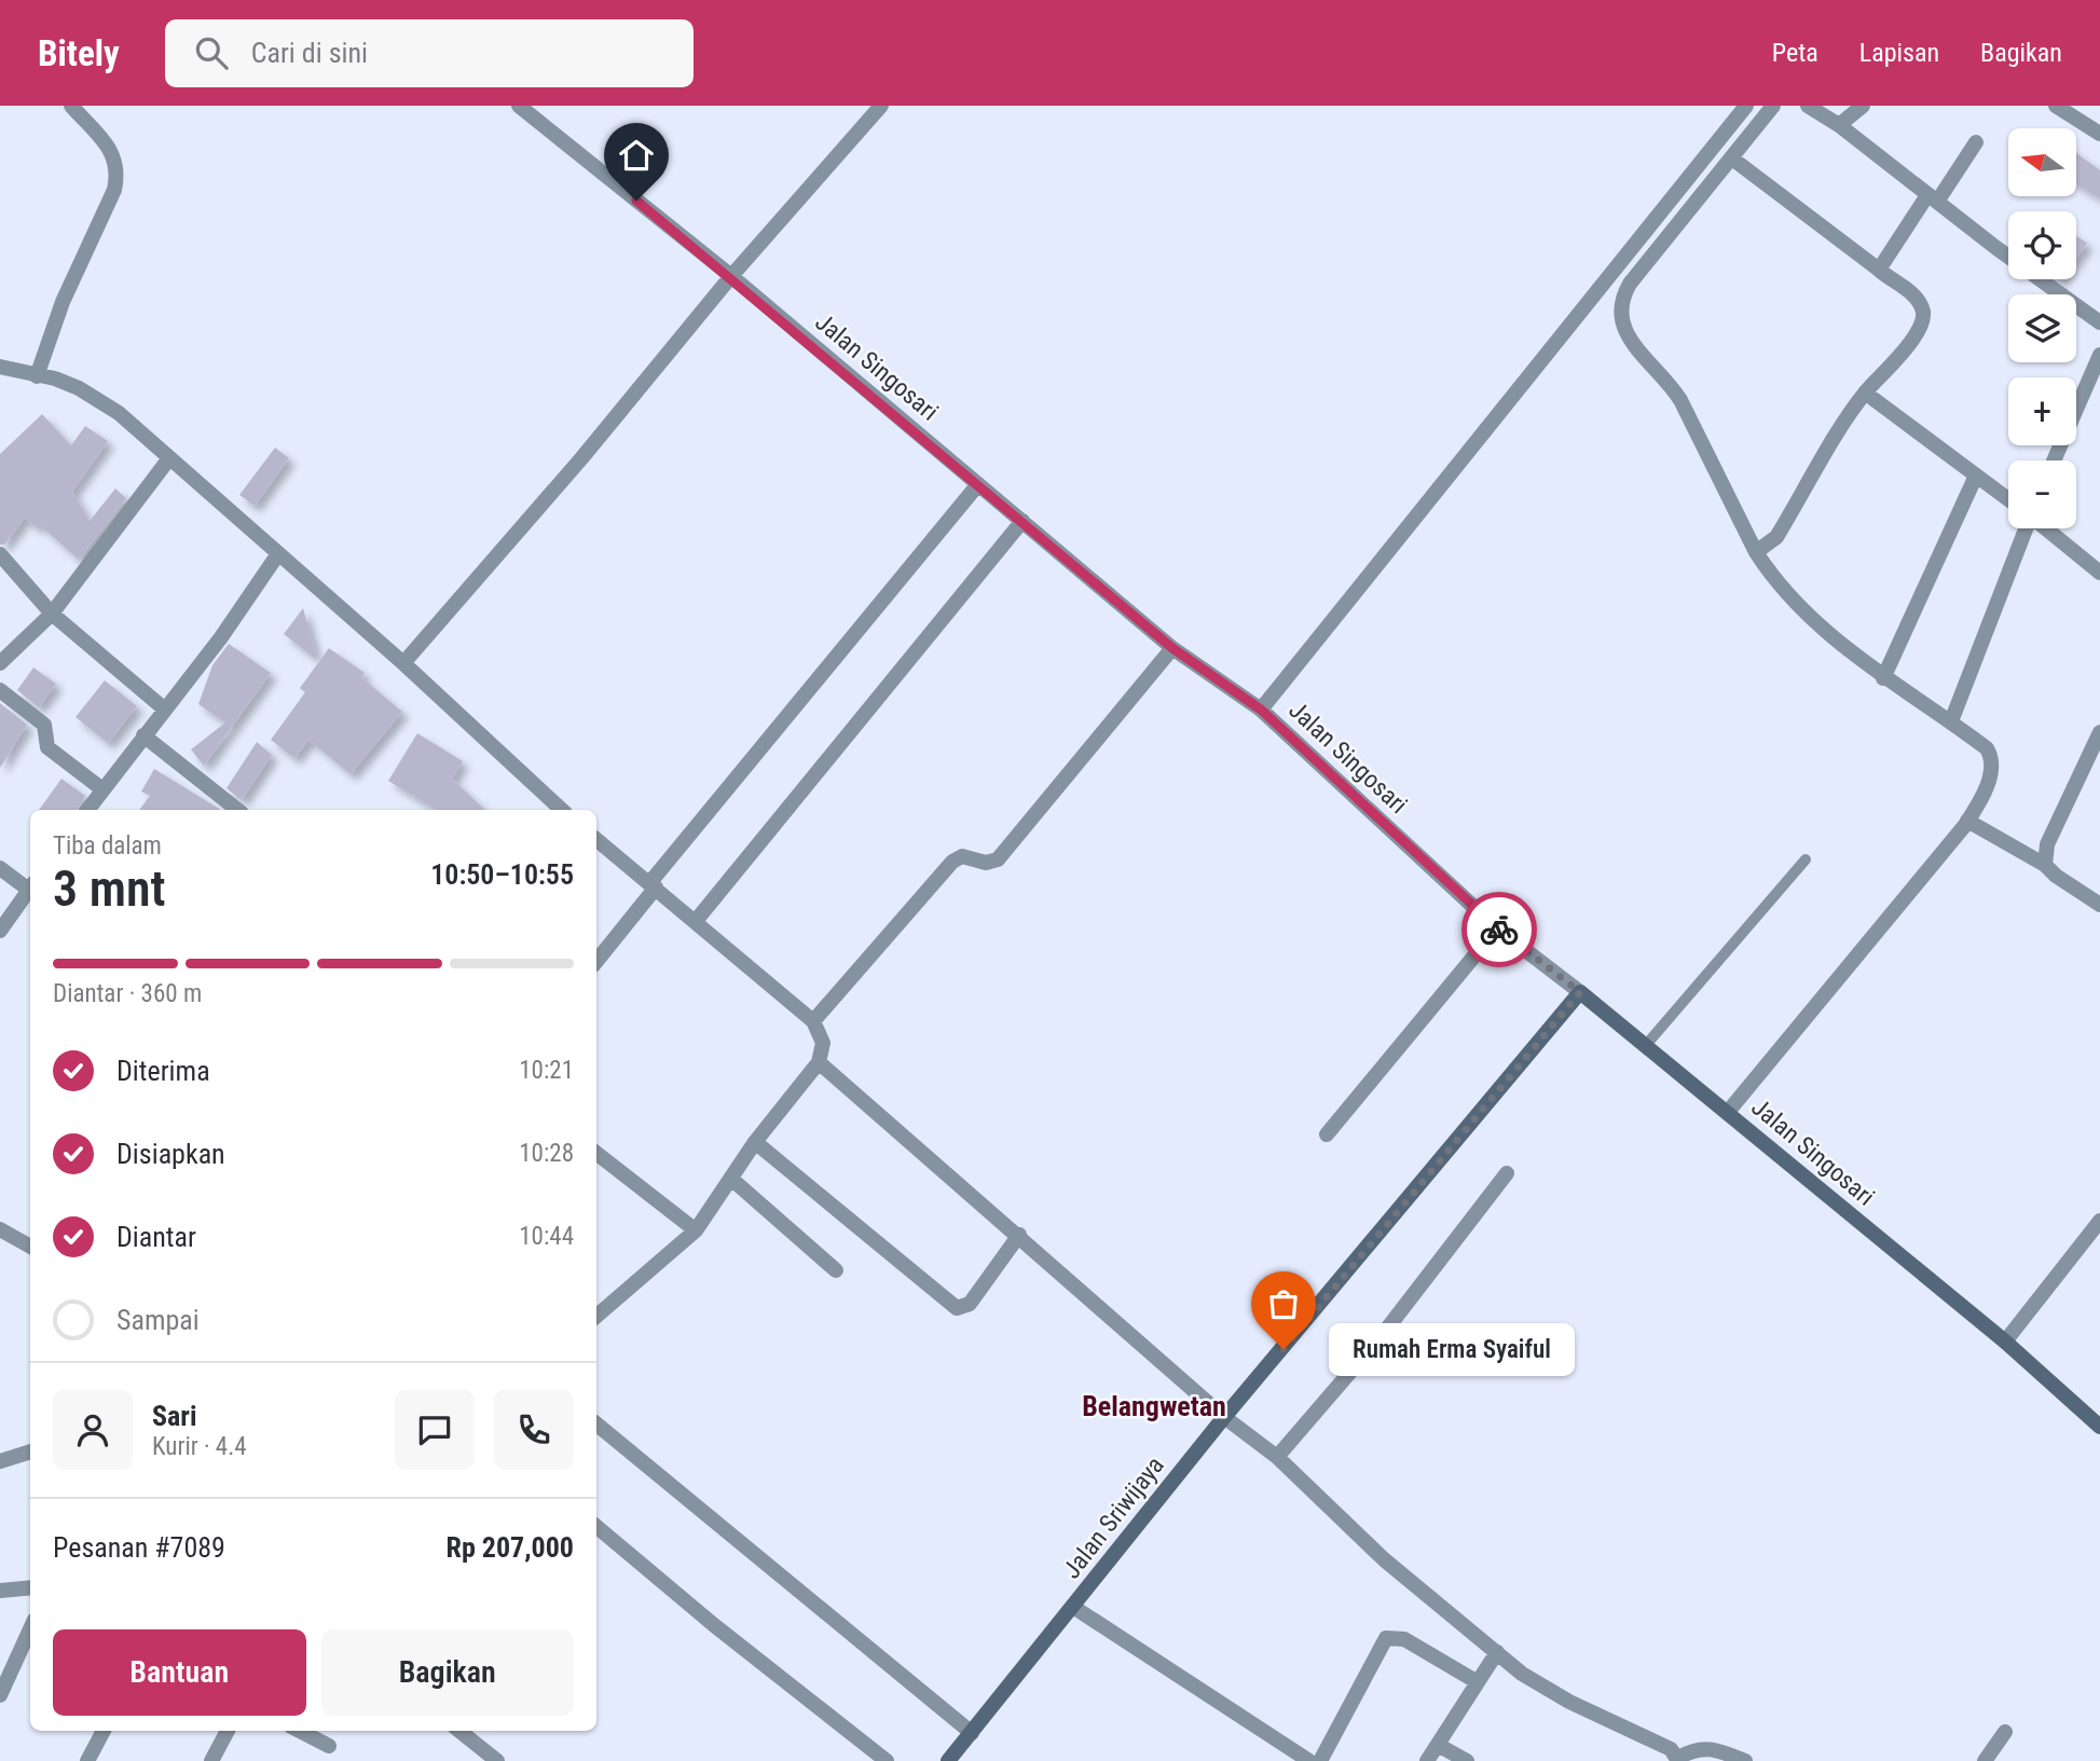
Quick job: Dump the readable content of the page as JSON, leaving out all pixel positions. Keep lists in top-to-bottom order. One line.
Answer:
{"streets":{"street":["Jalan Singosari","Jalan Sriwijaya"]},"crossings":[["Jalan Singosari","Jalan Sriwijaya"]],"districts":["Belangwetan"],"places":["Rumah Erma Syaiful"],"north":"left","page":{"header":"Bitely","search":"Cari di sini","nav":["Peta","Lapisan","Bagikan"],"map_buttons":["+","−"],"heading":["3 mnt","Tiba dalam","10:50–10:55"],"panel":["Sari","Kurir · 4.4","Pesanan #7089","Rp 207,000"],"bar":"Diantar · 360 m","list":[["Diterima","10:21"],["Disiapkan","10:28"],["Diantar","10:44"],"Sampai"],"bubble":"Rumah Erma Syaiful","buttons":["Bantuan","Bagikan"]}}
